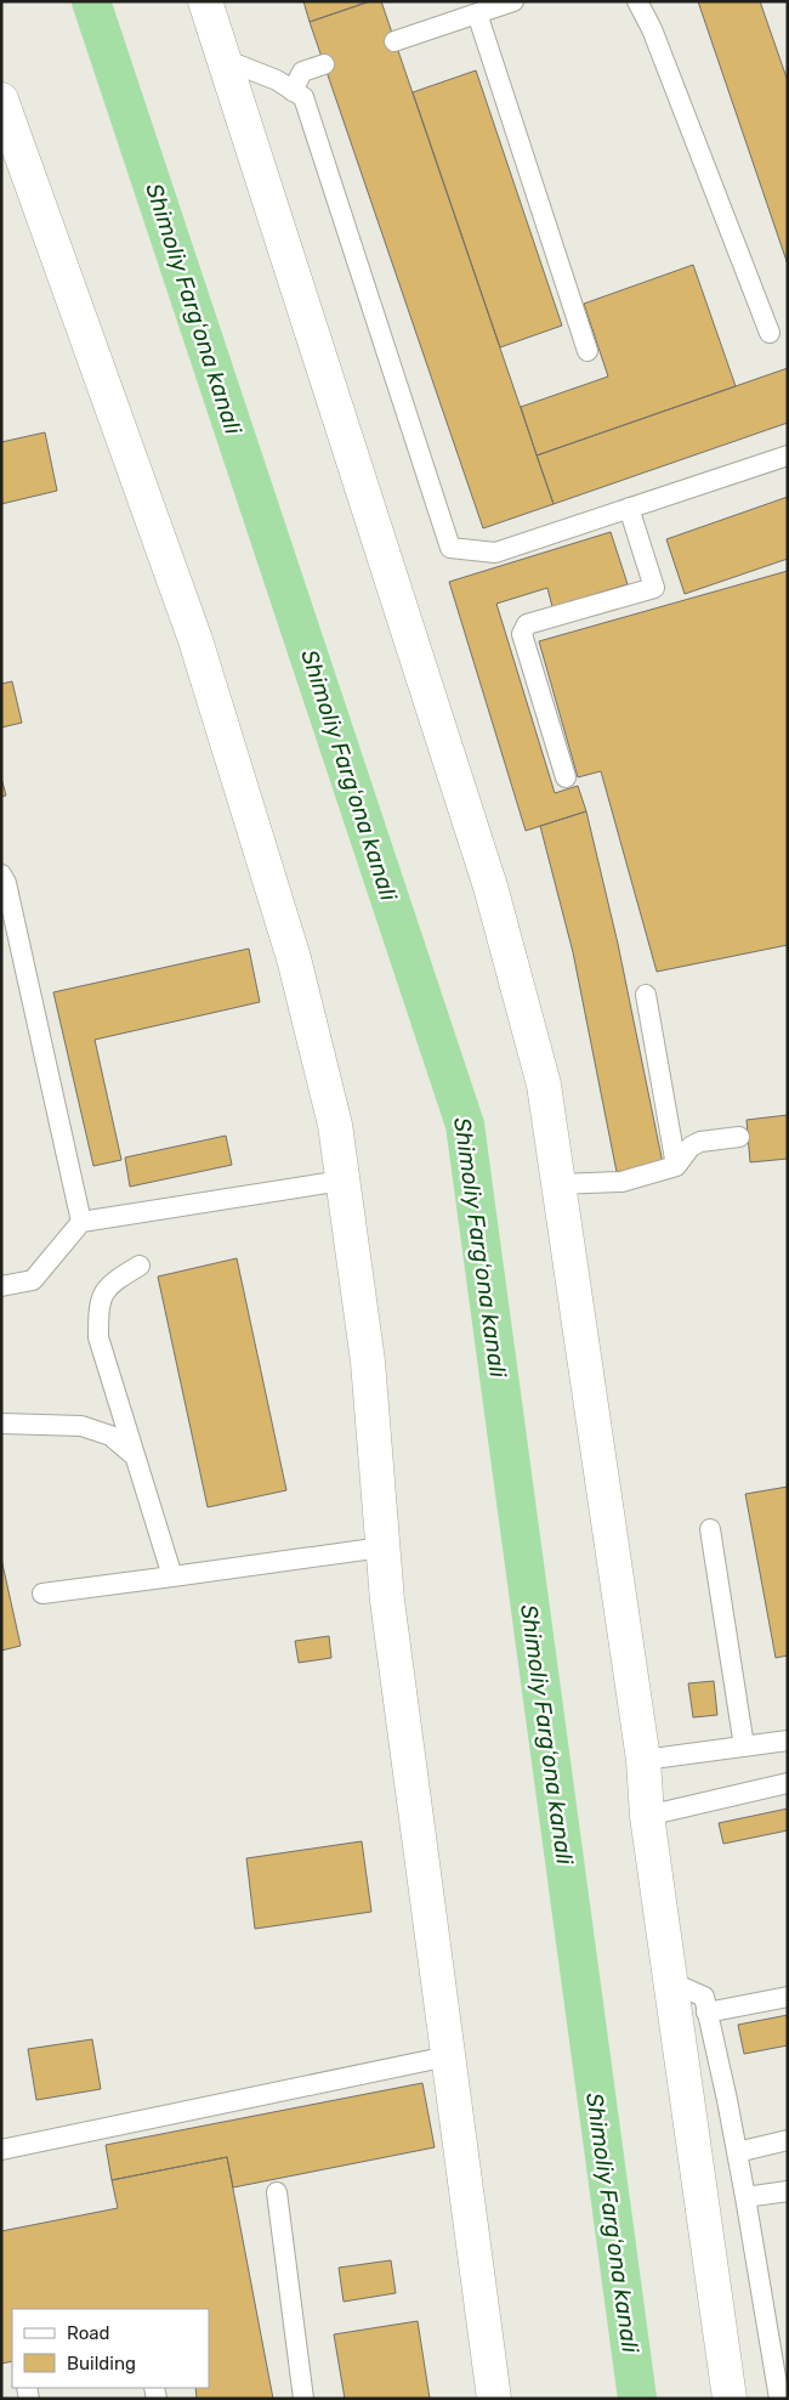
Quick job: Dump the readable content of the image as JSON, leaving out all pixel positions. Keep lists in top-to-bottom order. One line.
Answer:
{"water":["Shimoliy Fargʻona kanali"],"legend":["Road","Building"]}
